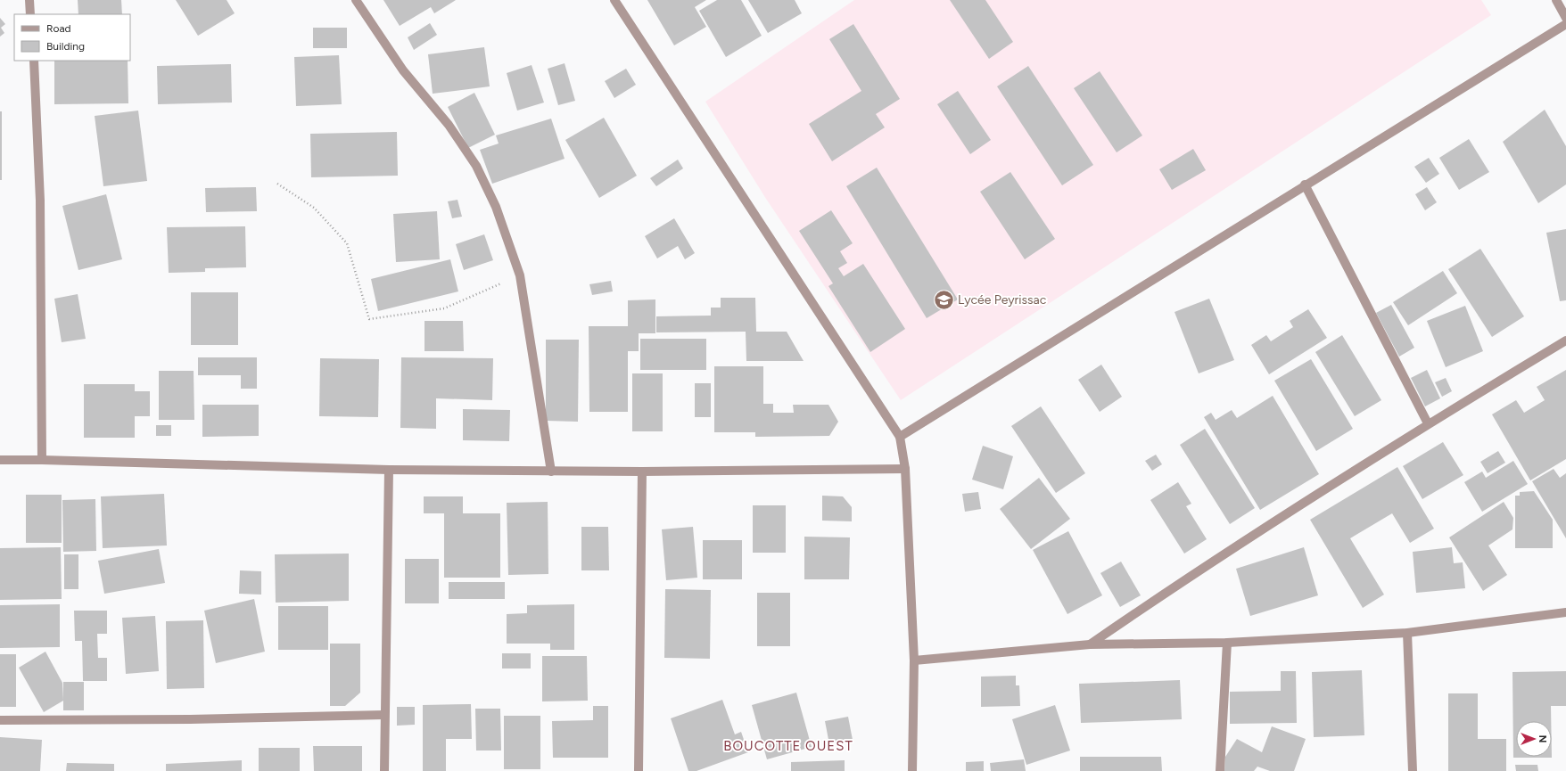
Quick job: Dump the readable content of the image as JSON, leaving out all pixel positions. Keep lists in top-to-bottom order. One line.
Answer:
{"districts":["BOUCOTTE OUEST"],"places":{"school or university":["Lycée Peyrissac"]},"legend":["Road","Building"],"north":"right"}
